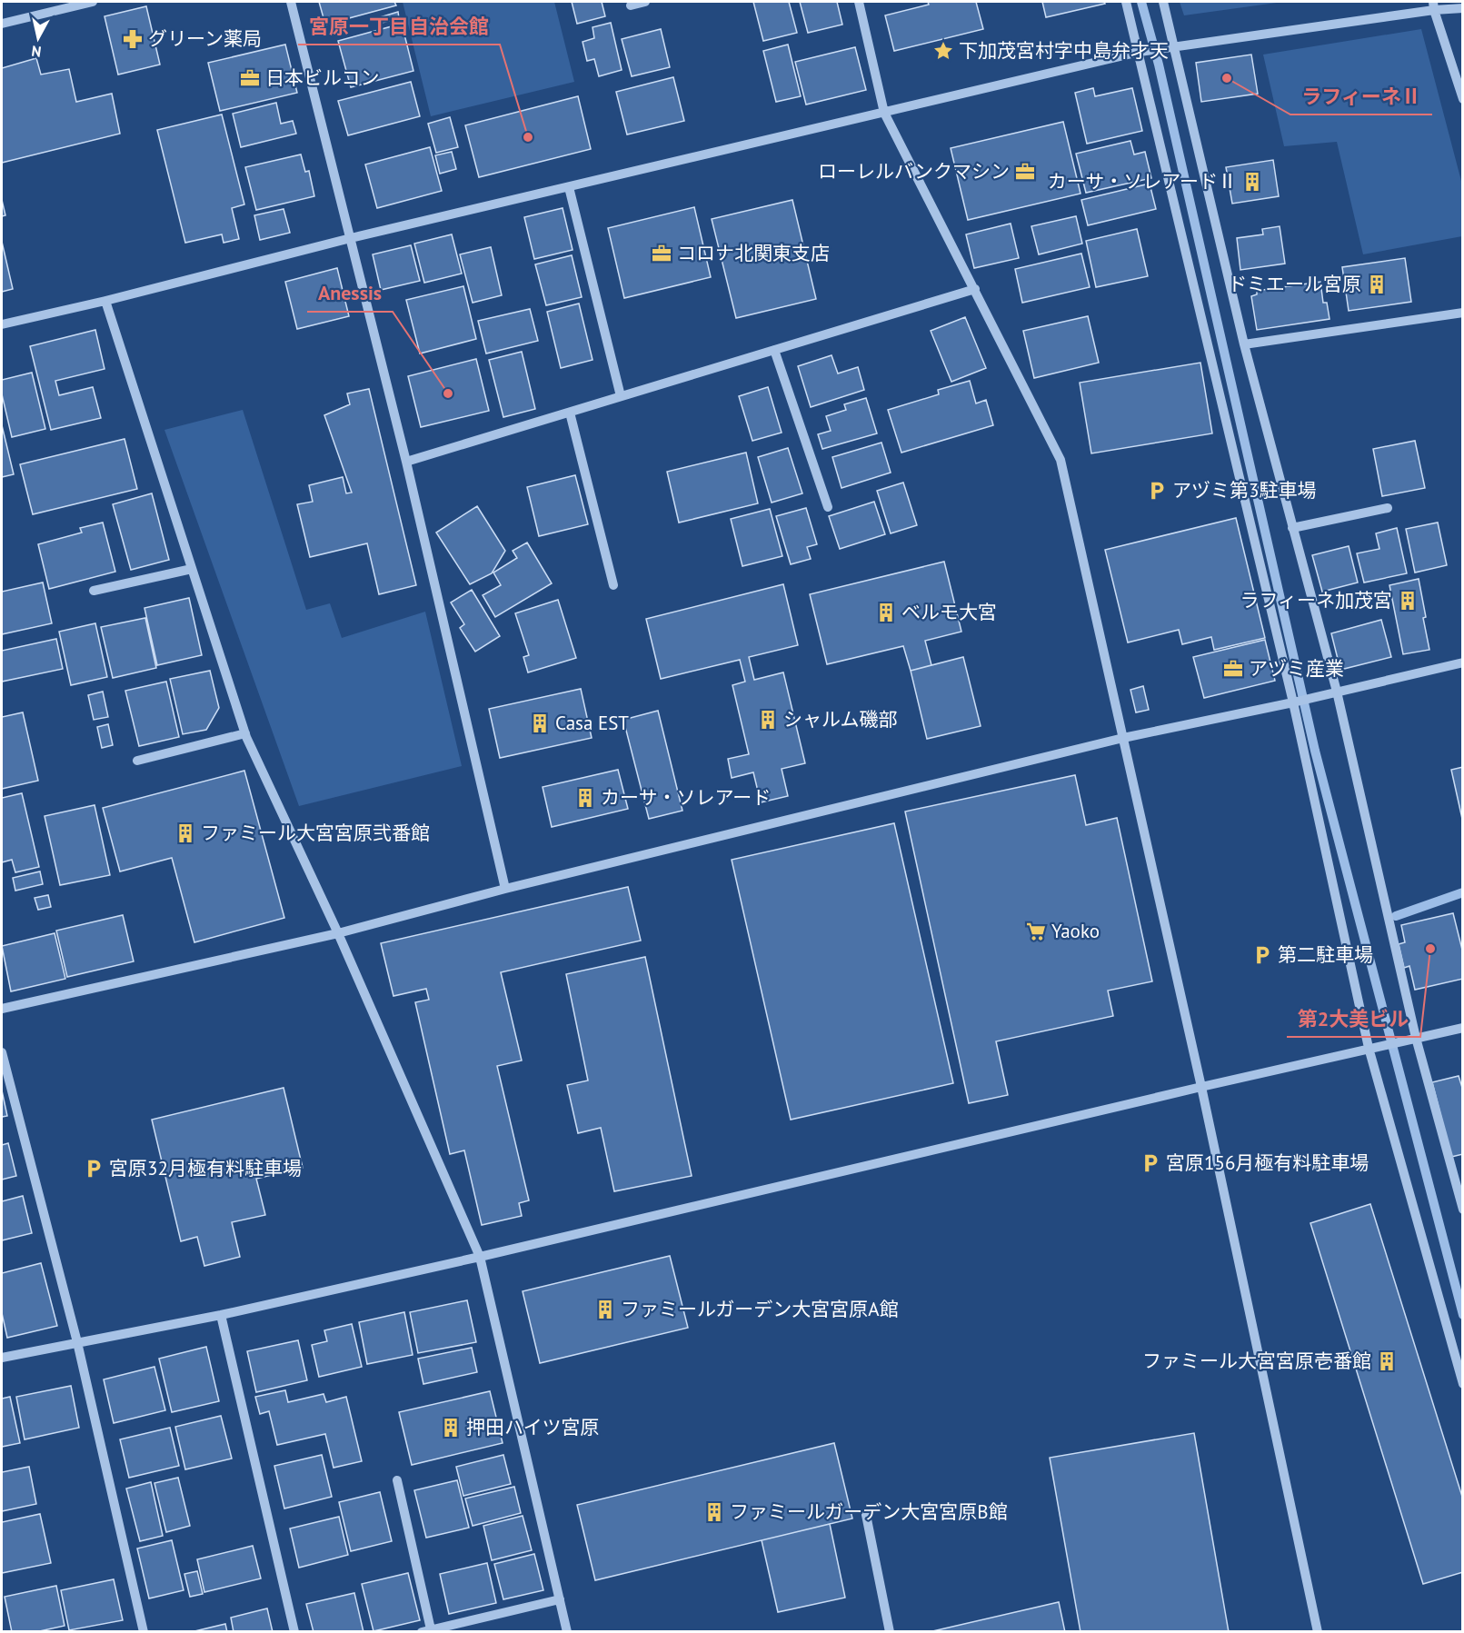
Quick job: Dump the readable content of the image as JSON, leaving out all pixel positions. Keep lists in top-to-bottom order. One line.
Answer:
{"places":{"pharmacy":["グリーン薬局"],"place":["下加茂宮村字中島弁才天"],"office":["日本ビルコン","ローレルバンクマシン","コロナ北関東支店","アヅミ産業"],"other":["ラフィーネⅡ","宮原一丁目自治会館","Anessis","第2大美ビル"],"building":["カーサ・ソレアードⅡ","ドミエール宮原","ラフィーネ加茂宮","ベルモ大宮","シャルム磯部","Casa EST","カーサ・ソレアード","ファミール大宮宮原弐番館","ファミールガーデン大宮宮原A館","ファミール大宮宮原壱番館","押田ハイツ宮原","ファミールガーデン大宮宮原B館"],"parking":["アヅミ第3駐車場","第二駐車場","宮原156月極有料駐車場","宮原32月極有料駐車場"],"supermarket":["Yaoko"]},"north":"bottom"}
